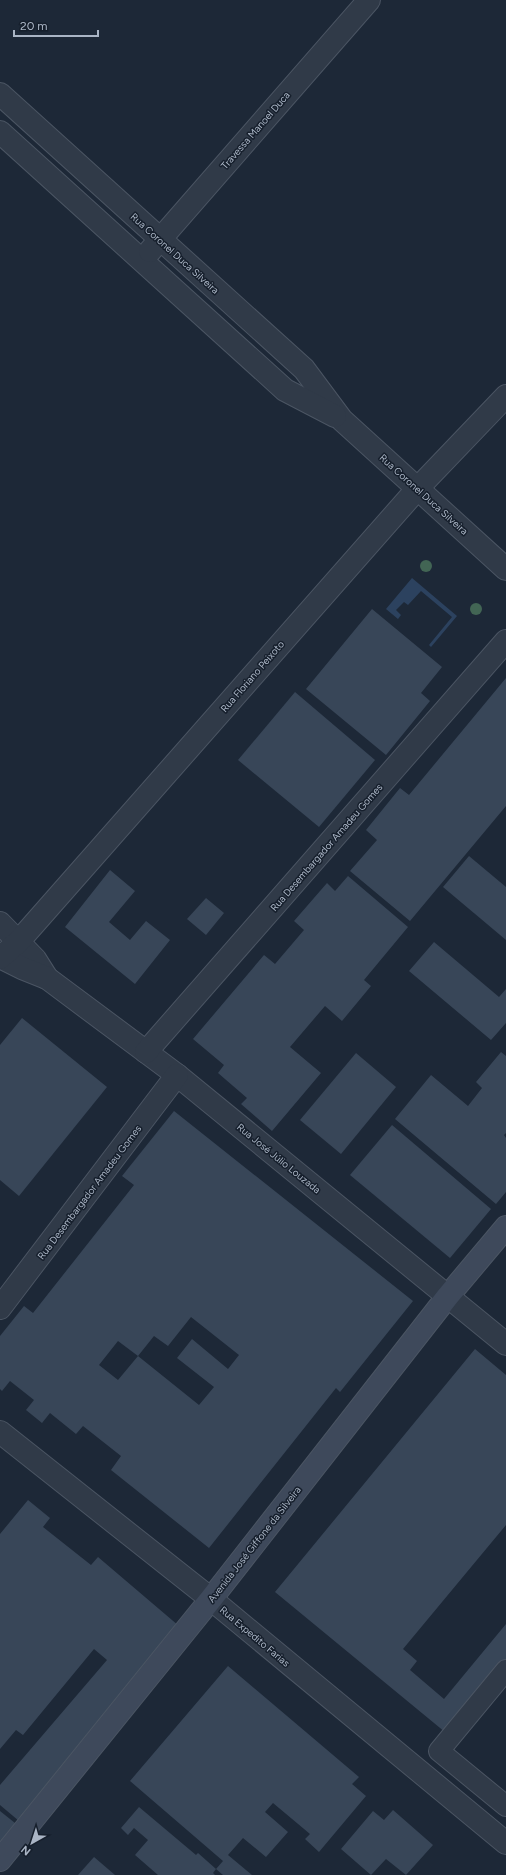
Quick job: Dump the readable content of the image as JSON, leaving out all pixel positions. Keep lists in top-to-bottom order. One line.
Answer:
{"streets":{"main road":["Avenida José Giffone da Silveira"],"street":["Travessa Manoel Duca","Rua Coronel Duca Silveira","Rua Floriano Peixoto","Rua Desembargador Amadeu Gomes","Rua José Júlio Louzada","Rua Expedito Farias"]},"crossings":[["Travessa Manoel Duca","Rua Coronel Duca Silveira"],["Rua Coronel Duca Silveira","Rua Floriano Peixoto"],["Rua Floriano Peixoto","Rua José Júlio Louzada"],["Rua Desembargador Amadeu Gomes","Rua José Júlio Louzada"],["Rua José Júlio Louzada","Avenida José Giffone da Silveira"],["Avenida José Giffone da Silveira","Rua Expedito Farias"]],"scale_bar":"20 m","north":"bottom left"}
